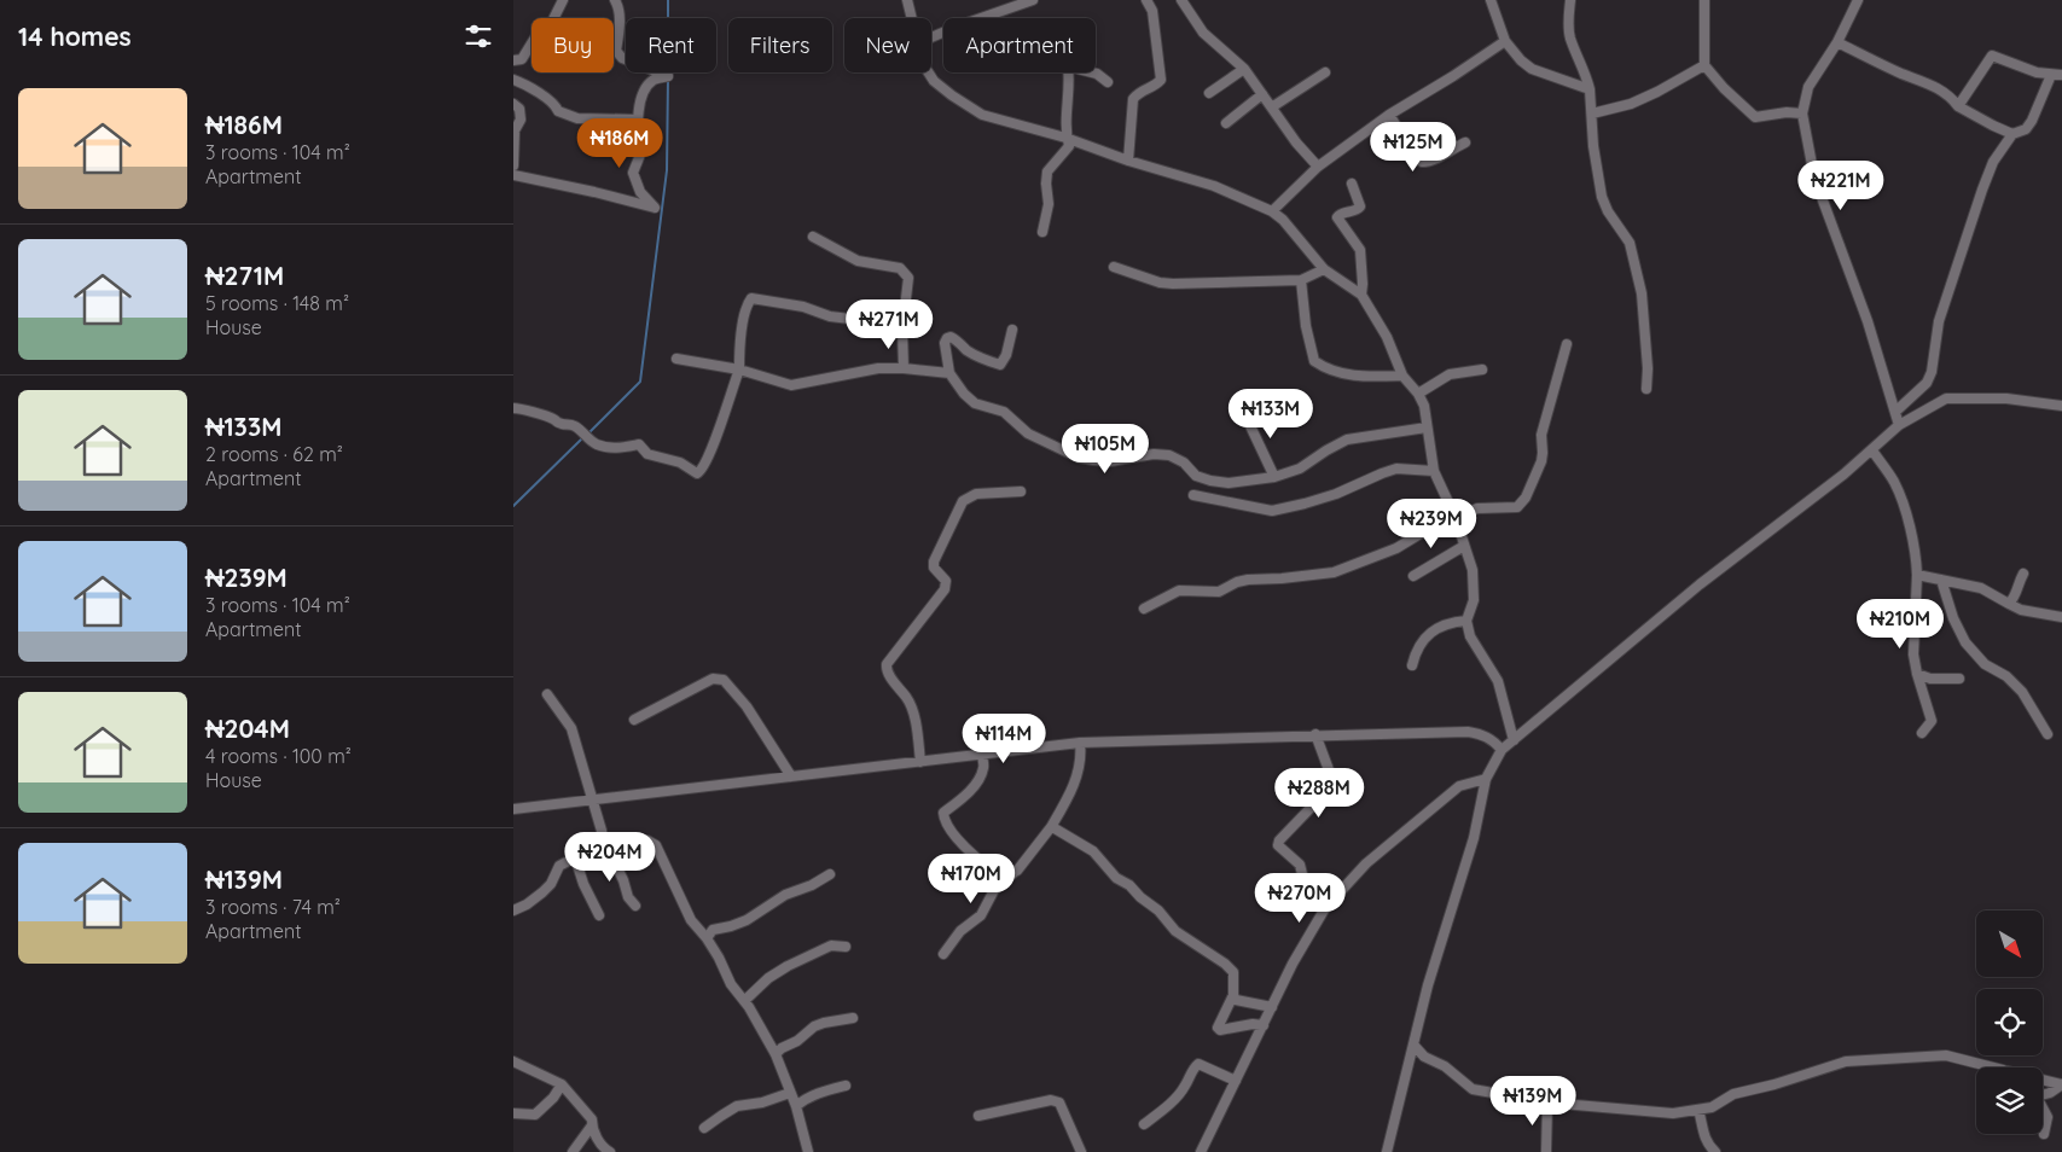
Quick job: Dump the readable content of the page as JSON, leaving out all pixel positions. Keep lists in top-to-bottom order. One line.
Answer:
{"north":"bottom right","page":{"heading":"14 homes","chip":["Buy","Rent","Filters","New","Apartment"],"list":[{"name":"₦186M","note":"3 rooms · 104 m² · Apartment"},{"name":"₦271M","note":"5 rooms · 148 m² · House"},{"name":"₦133M","note":"2 rooms · 62 m² · Apartment"},{"name":"₦239M","note":"3 rooms · 104 m² · Apartment"},{"name":"₦204M","note":"4 rooms · 100 m² · House"},{"name":"₦139M","note":"3 rooms · 74 m² · Apartment"}],"price":["₦186M","₦125M","₦221M","₦271M","₦133M","₦105M","₦239M","₦210M","₦114M","₦288M","₦204M","₦170M","₦270M","₦139M"]}}
